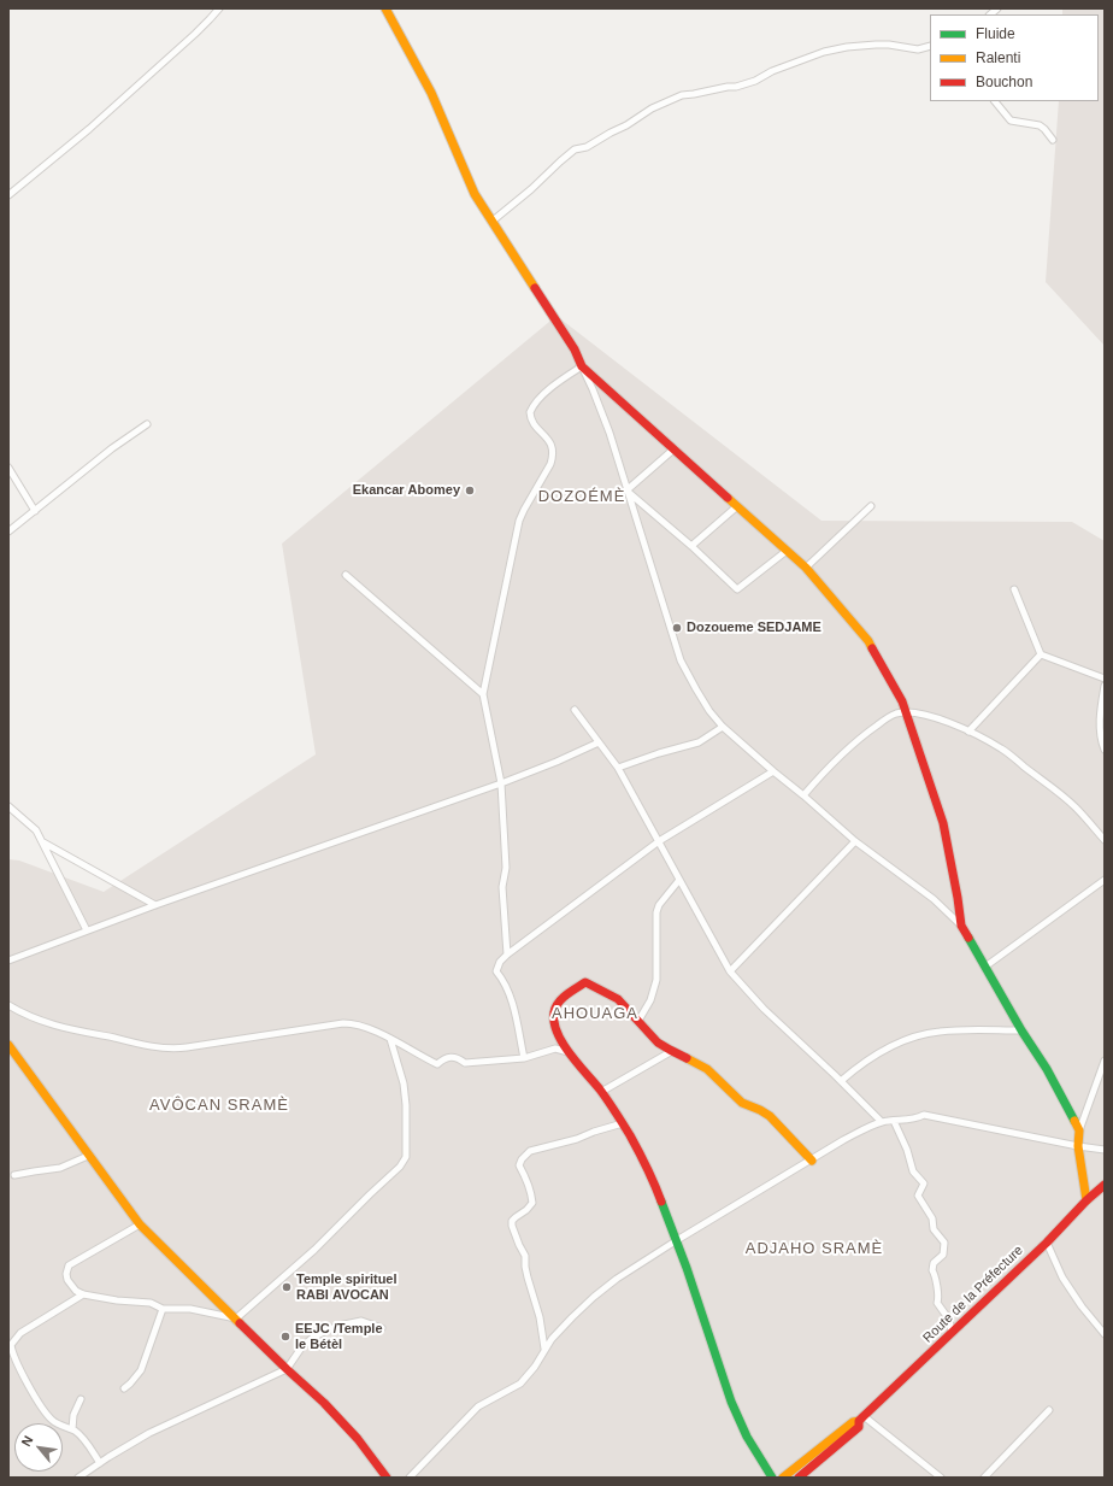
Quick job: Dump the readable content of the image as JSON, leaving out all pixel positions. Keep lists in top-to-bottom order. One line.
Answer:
{"streets":{"street":["Route de la Préfecture"]},"districts":["DOZOÉMÈ","AHOUAGA","AVÔCAN SRAMÈ","ADJAHO SRAMÈ"],"places":["Ekancar Abomey","Dozoueme SEDJAME","Temple spirituel RABI AVOCAN","EEJC /Temple le Bétèl"],"legend":["Fluide","Ralenti","Bouchon"],"north":"top left"}
